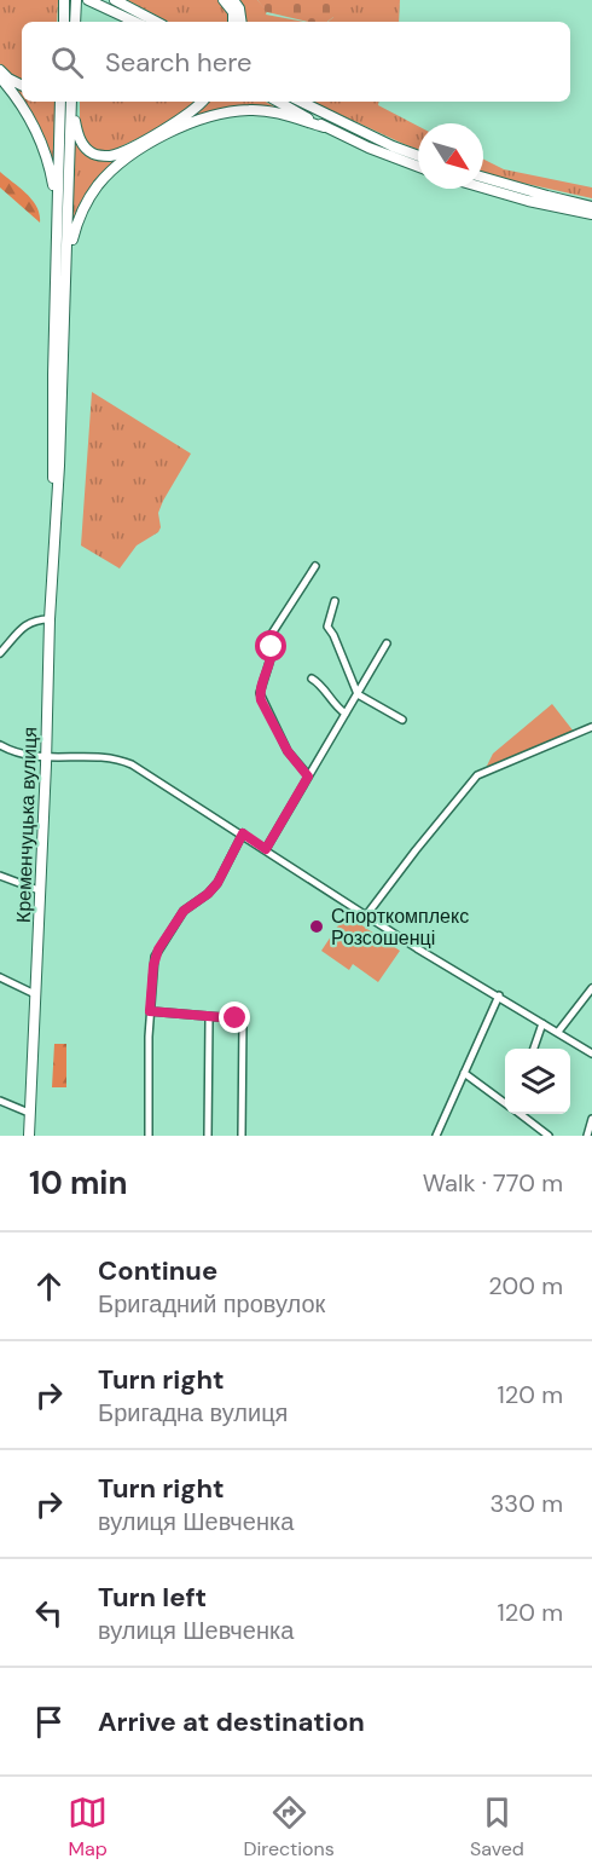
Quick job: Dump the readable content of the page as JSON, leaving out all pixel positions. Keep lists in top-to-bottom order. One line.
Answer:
{"streets":{"highway":["Кременчуцька вулиця"]},"places":["Спорткомплекс Розсошенці"],"north":"bottom right","page":{"search":"Search here","heading":["10 min","Walk · 770 m"],"list":[["Continue","Бригадний провулок","200 m"],["Turn right","Бригадна вулиця","120 m"],["Turn right","вулиця Шевченка","330 m"],["Turn left","вулиця Шевченка","120 m"],"Arrive at destination"],"nav":["Map","Directions","Saved"]}}
